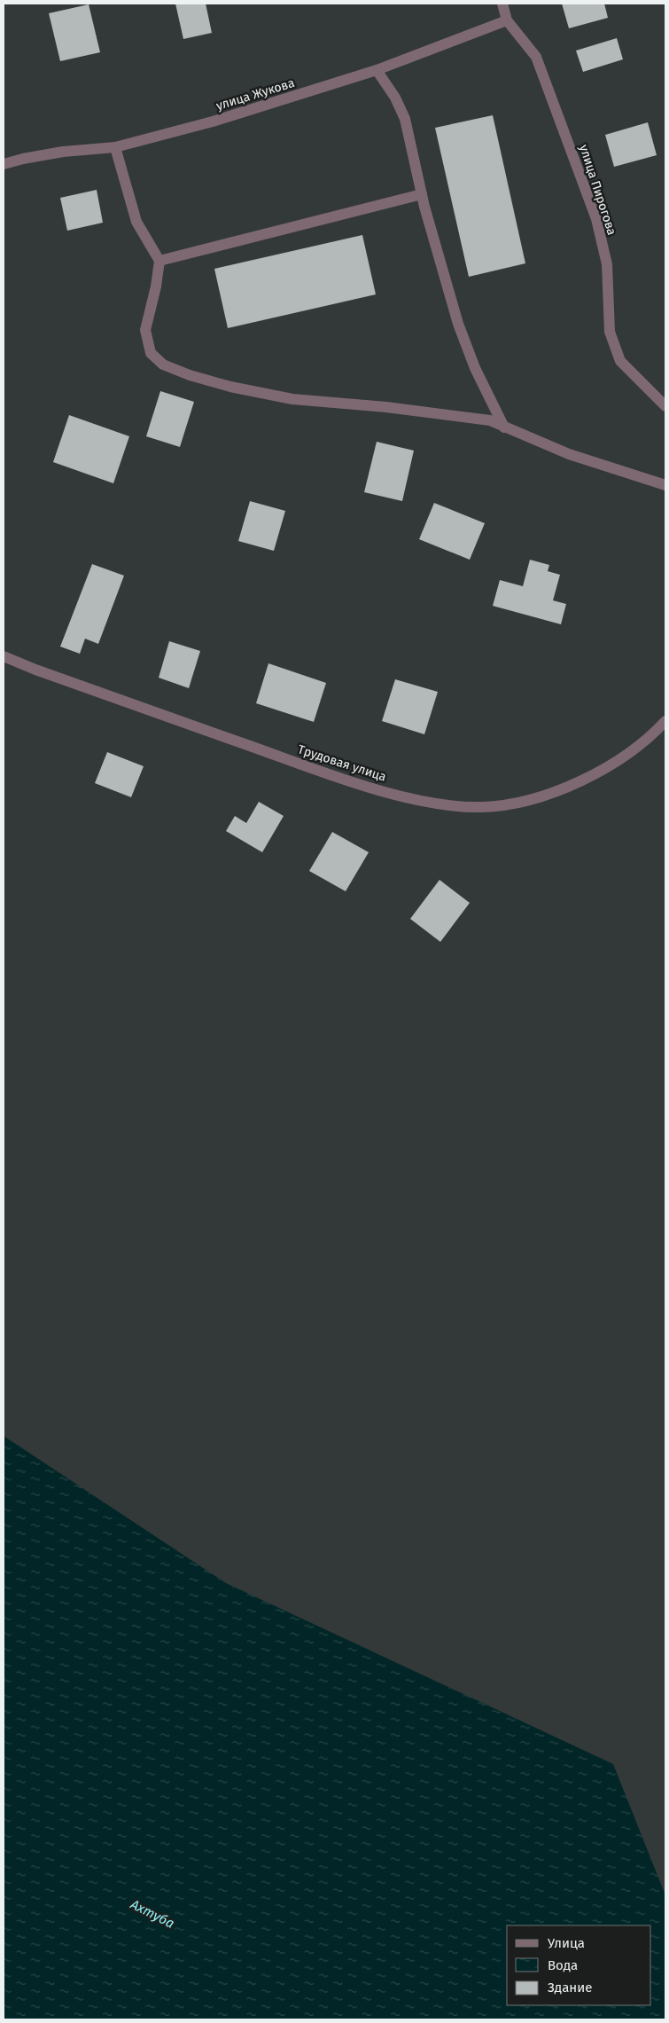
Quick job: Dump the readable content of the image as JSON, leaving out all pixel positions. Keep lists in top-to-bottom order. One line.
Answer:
{"streets":{"street":["улица Жукова","улица Пирогова","Трудовая улица"]},"crossings":[["улица Жукова","улица Пирогова"]],"water":["Ахтуба"],"legend":["Улица","Вода","Здание"]}
